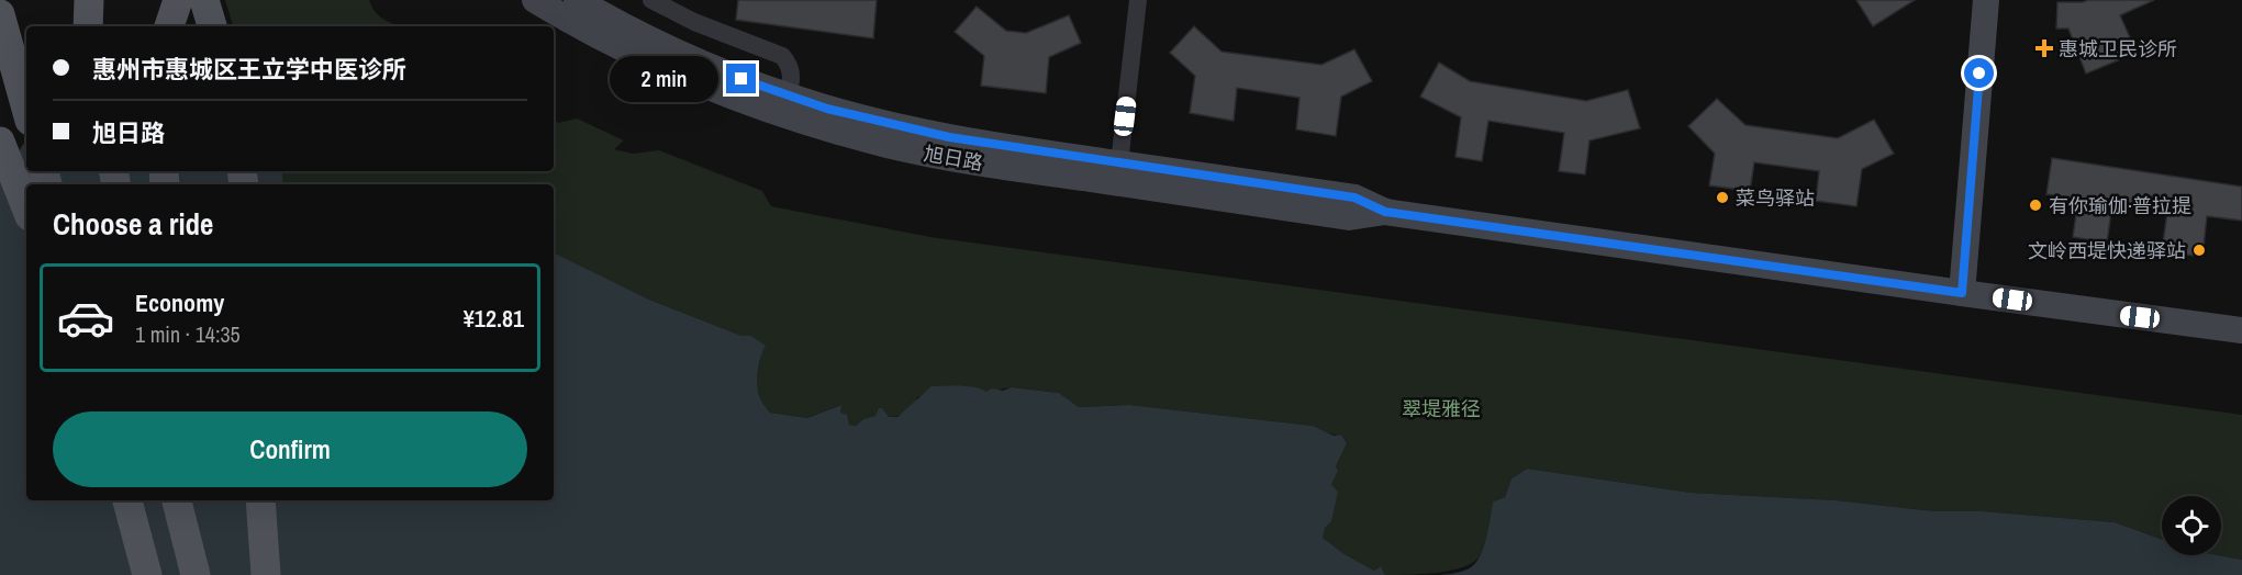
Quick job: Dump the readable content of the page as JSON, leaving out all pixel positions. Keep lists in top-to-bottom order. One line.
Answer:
{"streets":{"main road":["旭日路"]},"parks":["翠堤雅径"],"places":{"health":["惠城卫民诊所"],"other":["菜鸟驿站","有你瑜伽·普拉提","文岭西堤快递驿站"]},"page":{"banner":["惠州市惠城区王立学中医诊所","旭日路"],"bubble":"2 min","heading":"Choose a ride","list":[{"name":"Economy","note":"1 min · 14:35","value":"¥12.81"}],"buttons":"Confirm"}}
